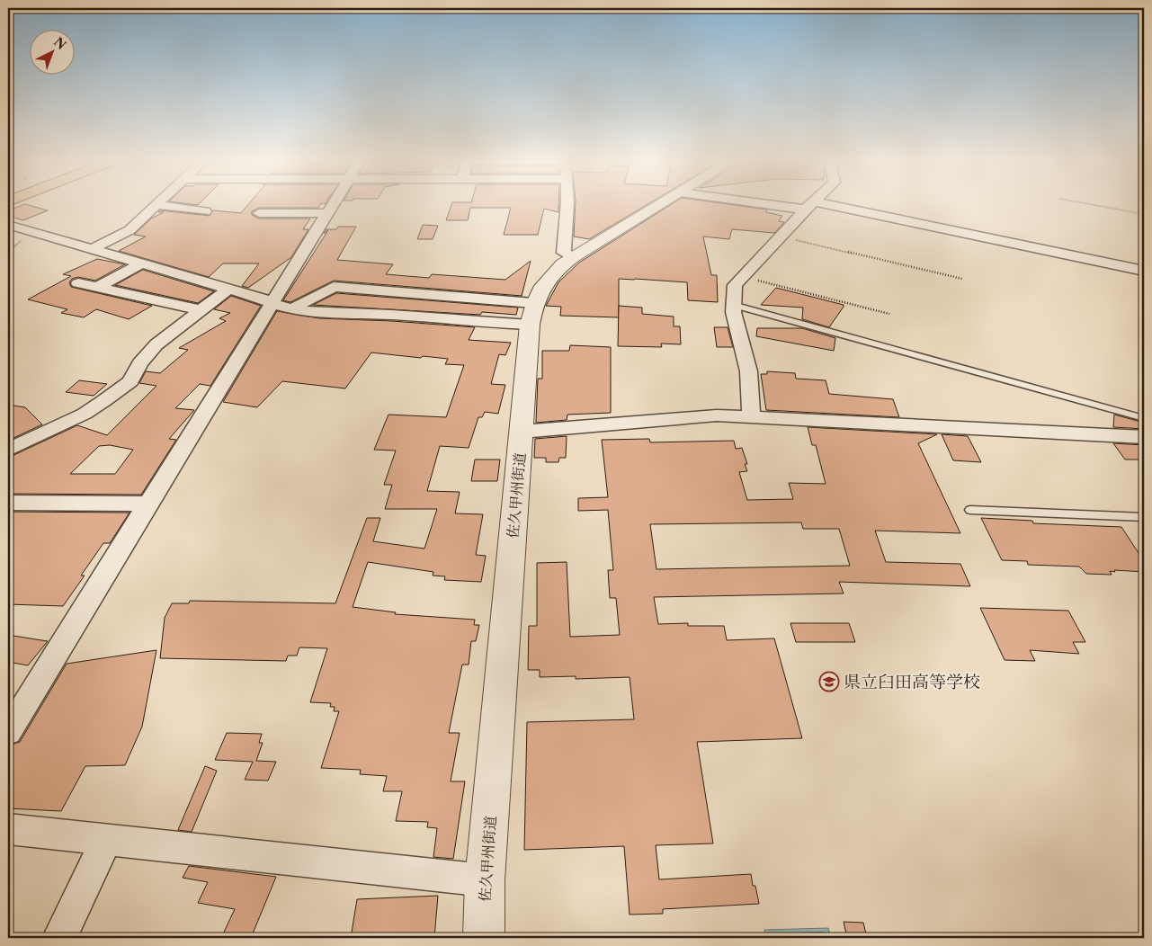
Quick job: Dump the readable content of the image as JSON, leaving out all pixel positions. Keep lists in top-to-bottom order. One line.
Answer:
{"streets":{"street":["佐久甲州街道"]},"places":{"school or university":["県立臼田高等学校"]},"north":"top right"}
